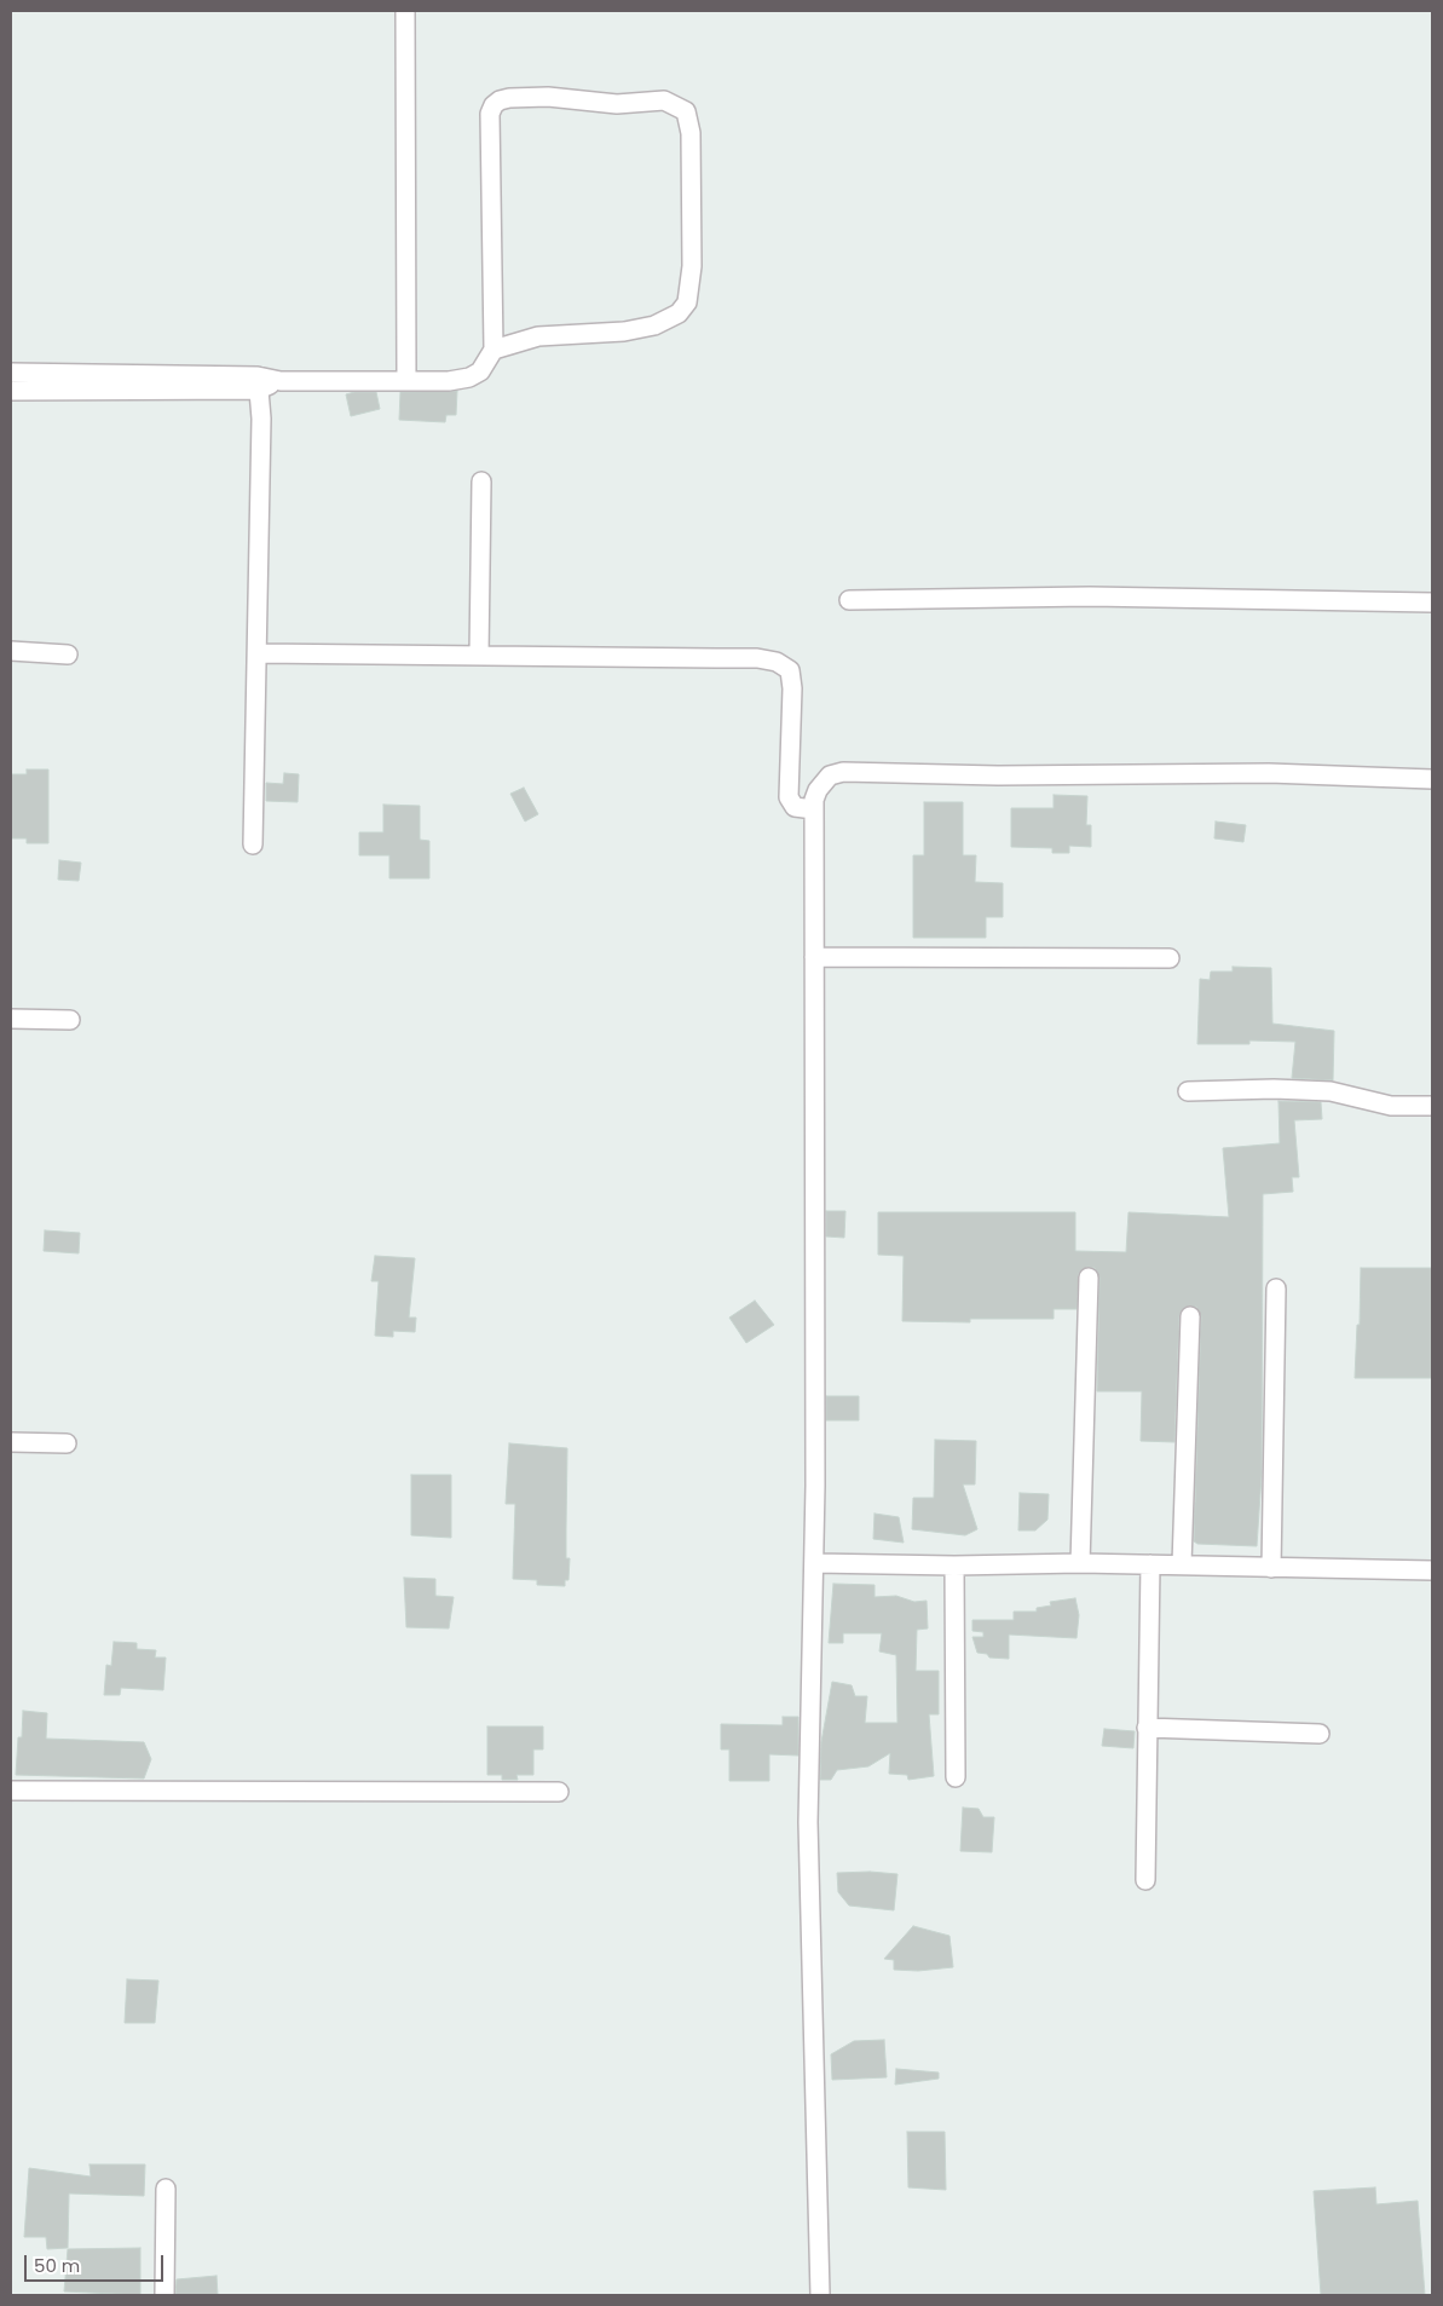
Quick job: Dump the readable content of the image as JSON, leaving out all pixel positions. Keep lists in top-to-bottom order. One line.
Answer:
{"scale_bar":"50 m"}
